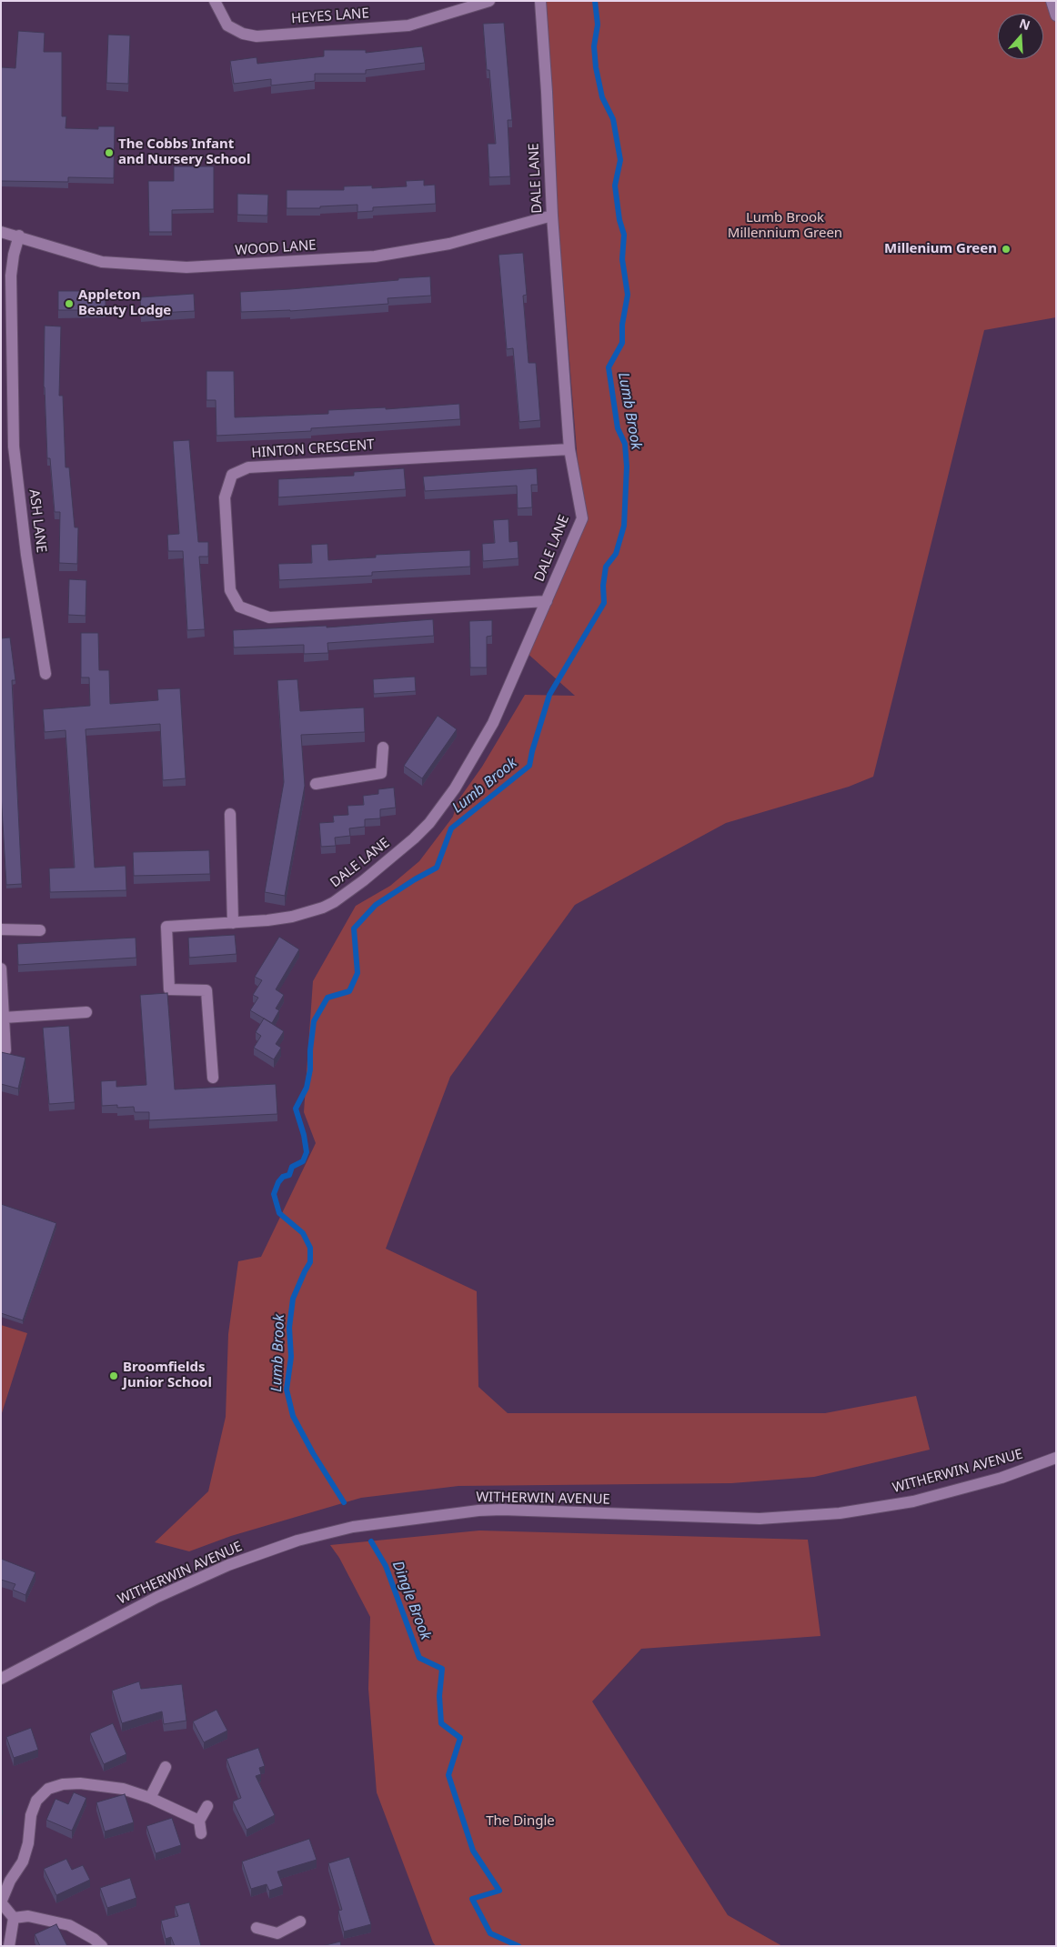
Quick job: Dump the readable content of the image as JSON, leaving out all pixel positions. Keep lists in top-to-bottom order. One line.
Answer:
{"streets":{"street":["HEYES LANE","DALE LANE","WOOD LANE","HINTON CRESCENT","ASH LANE","WITHERWIN AVENUE"]},"crossings":[["DALE LANE","WOOD LANE"],["DALE LANE","HINTON CRESCENT"],["WOOD LANE","ASH LANE"]],"water":["Lumb Brook","Dingle Brook"],"parks":["Lumb Brook Millennium Green","The Dingle"],"places":["The Cobbs Infant and Nursery School","Millenium Green","Appleton Beauty Lodge","Broomfields Junior School"],"north":"top"}
